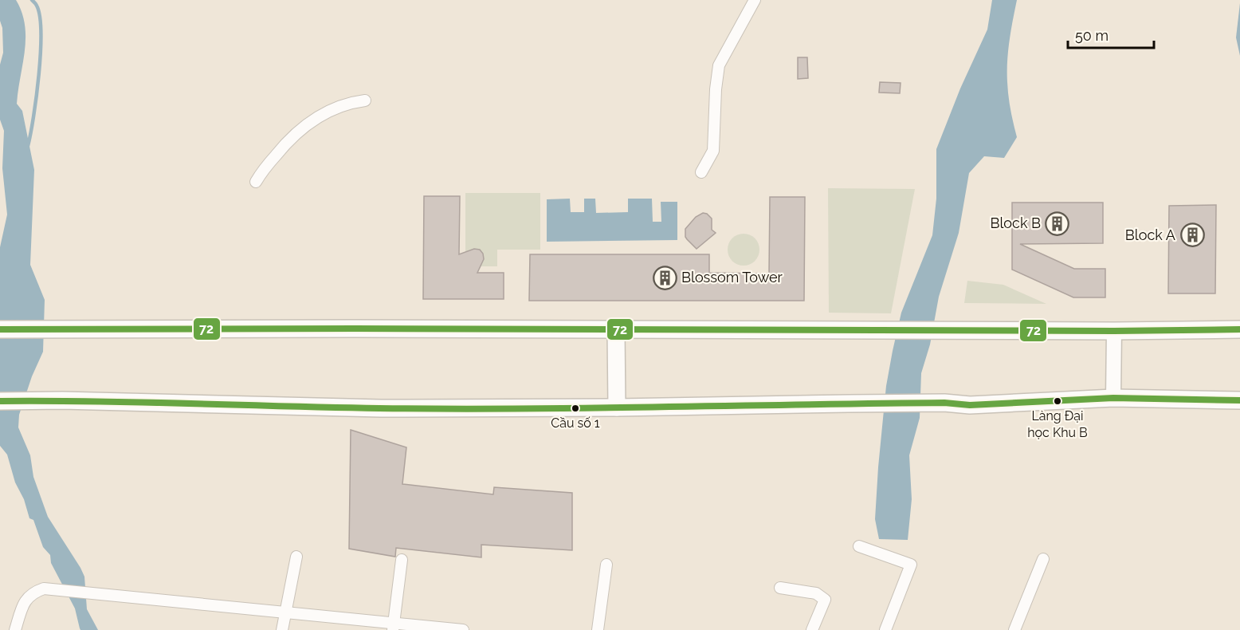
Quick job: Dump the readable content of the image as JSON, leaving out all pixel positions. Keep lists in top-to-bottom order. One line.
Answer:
{"places":{"building":["Block B","Block A","Blossom Tower"],"other":["Làng Đại học Khu B","Cầu số 1"]},"lines":["transit line 72"],"scale_bar":"50 m"}
